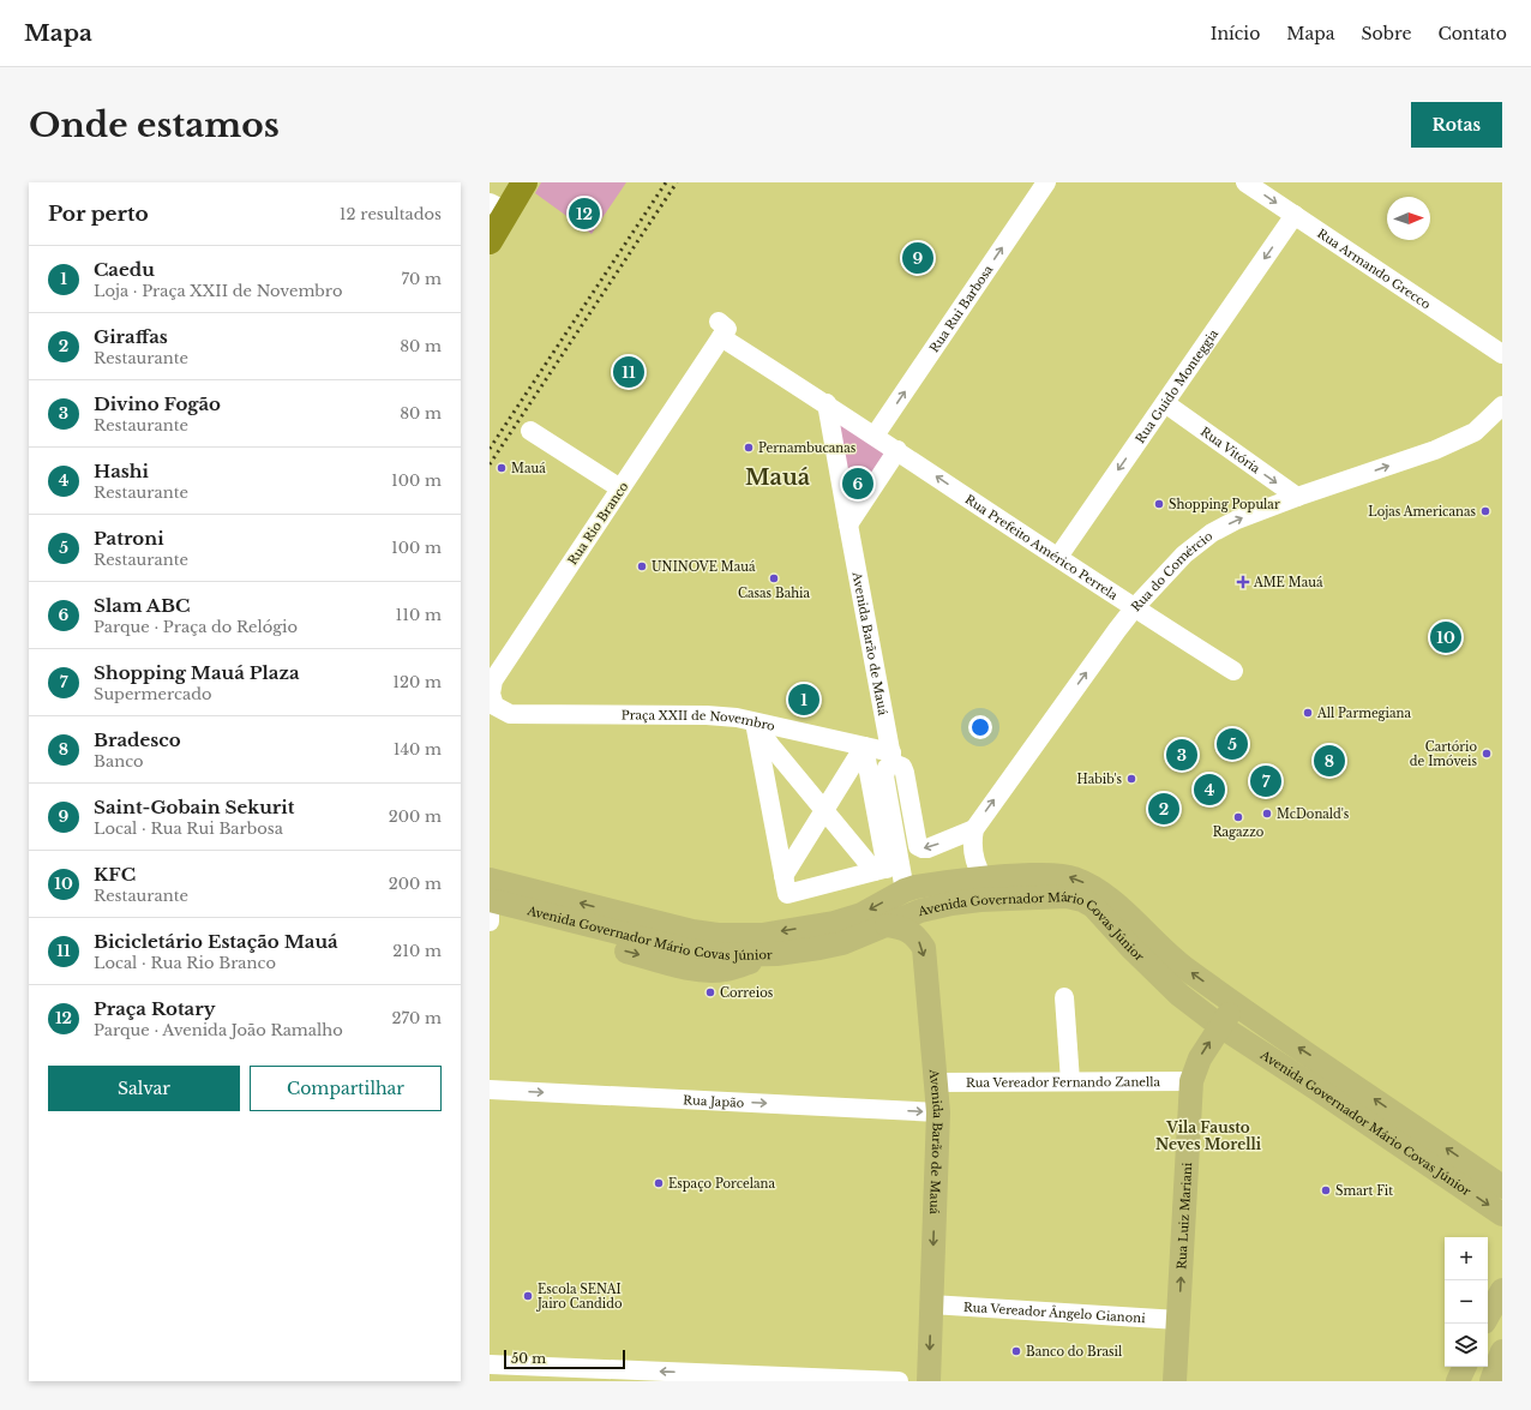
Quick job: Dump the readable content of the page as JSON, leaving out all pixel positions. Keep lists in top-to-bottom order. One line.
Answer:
{"streets":{"main road":["Avenida Barão de Mauá","Avenida Governador Mário Covas Júnior","Rua Luiz Mariani"],"street":["Rua Armando Grecco","Rua Rui Barbosa","Rua Guido Monteggia","Rua Vitória","Rua Rio Branco","Rua Prefeito Américo Perrela","Rua do Comércio","Praça XXII de Novembro","Rua Vereador Fernando Zanella","Rua Japão","Rua Vereador Ângelo Gianoni"]},"crossings":[["Rua Armando Grecco","Rua Guido Monteggia"],["Rua Rui Barbosa","Rua Prefeito Américo Perrela"],["Rua Guido Monteggia","Rua Vitória"],["Rua Guido Monteggia","Rua Prefeito Américo Perrela"],["Rua Vitória","Rua do Comércio"],["Rua Rio Branco","Rua Prefeito Américo Perrela"],["Rua Rio Branco","Praça XXII de Novembro"],["Rua Prefeito Américo Perrela","Rua do Comércio"],["Rua Prefeito Américo Perrela","Avenida Barão de Mauá"],["Rua do Comércio","Avenida Barão de Mauá"],["Avenida Barão de Mauá","Praça XXII de Novembro"],["Avenida Barão de Mauá","Avenida Governador Mário Covas Júnior"],["Avenida Barão de Mauá","Rua Vereador Fernando Zanella"],["Avenida Barão de Mauá","Rua Japão"],["Avenida Barão de Mauá","Rua Vereador Ângelo Gianoni"],["Avenida Governador Mário Covas Júnior","Rua Luiz Mariani"],["Rua Vereador Fernando Zanella","Rua Luiz Mariani"],["Rua Luiz Mariani","Rua Vereador Ângelo Gianoni"]],"one_way":["Rua Rui Barbosa","Rua Guido Monteggia","Rua Vitória","Rua do Comércio","Rua Japão","Rua Luiz Mariani"],"districts":["Mauá","Vila Fausto Neves Morelli"],"places":{"other":["Pernambucanas","Mauá","Shopping Popular","Lojas Americanas","UNINOVE Mauá","Casas Bahia","All Parmegiana","Cartório de Imóveis","Habib's","McDonald's","Ragazzo","Correios","Espaço Porcelana","Smart Fit","Escola SENAI Jairo Candido","Banco do Brasil"],"health":["AME Mauá"]},"scale_bar":"50 m","north":"right","page":{"header":"Mapa","nav":["Início","Mapa","Sobre","Contato"],"buttons":["Rotas",["Salvar","Compartilhar"]],"title":"Onde estamos","heading":["Por perto","12 resultados"],"pins":["12","9","11","6","10","1","5","3","8","7","4","2"],"list":[{"mark":"1","name":"Caedu","note":"Loja · Praça XXII de Novembro","value":"70 m"},{"mark":"2","name":"Giraffas","note":"Restaurante","value":"80 m"},{"mark":"3","name":"Divino Fogão","note":"Restaurante","value":"80 m"},{"mark":"4","name":"Hashi","note":"Restaurante","value":"100 m"},{"mark":"5","name":"Patroni","note":"Restaurante","value":"100 m"},{"mark":"6","name":"Slam ABC","note":"Parque · Praça do Relógio","value":"110 m"},{"mark":"7","name":"Shopping Mauá Plaza","note":"Supermercado","value":"120 m"},{"mark":"8","name":"Bradesco","note":"Banco","value":"140 m"},{"mark":"9","name":"Saint-Gobain Sekurit","note":"Local · Rua Rui Barbosa","value":"200 m"},{"mark":"10","name":"KFC","note":"Restaurante","value":"200 m"},{"mark":"11","name":"Bicicletário Estação Mauá","note":"Local · Rua Rio Branco","value":"210 m"},{"mark":"12","name":"Praça Rotary","note":"Parque · Avenida João Ramalho","value":"270 m"}],"map_buttons":["+","−"],"scale":"50 m"}}
